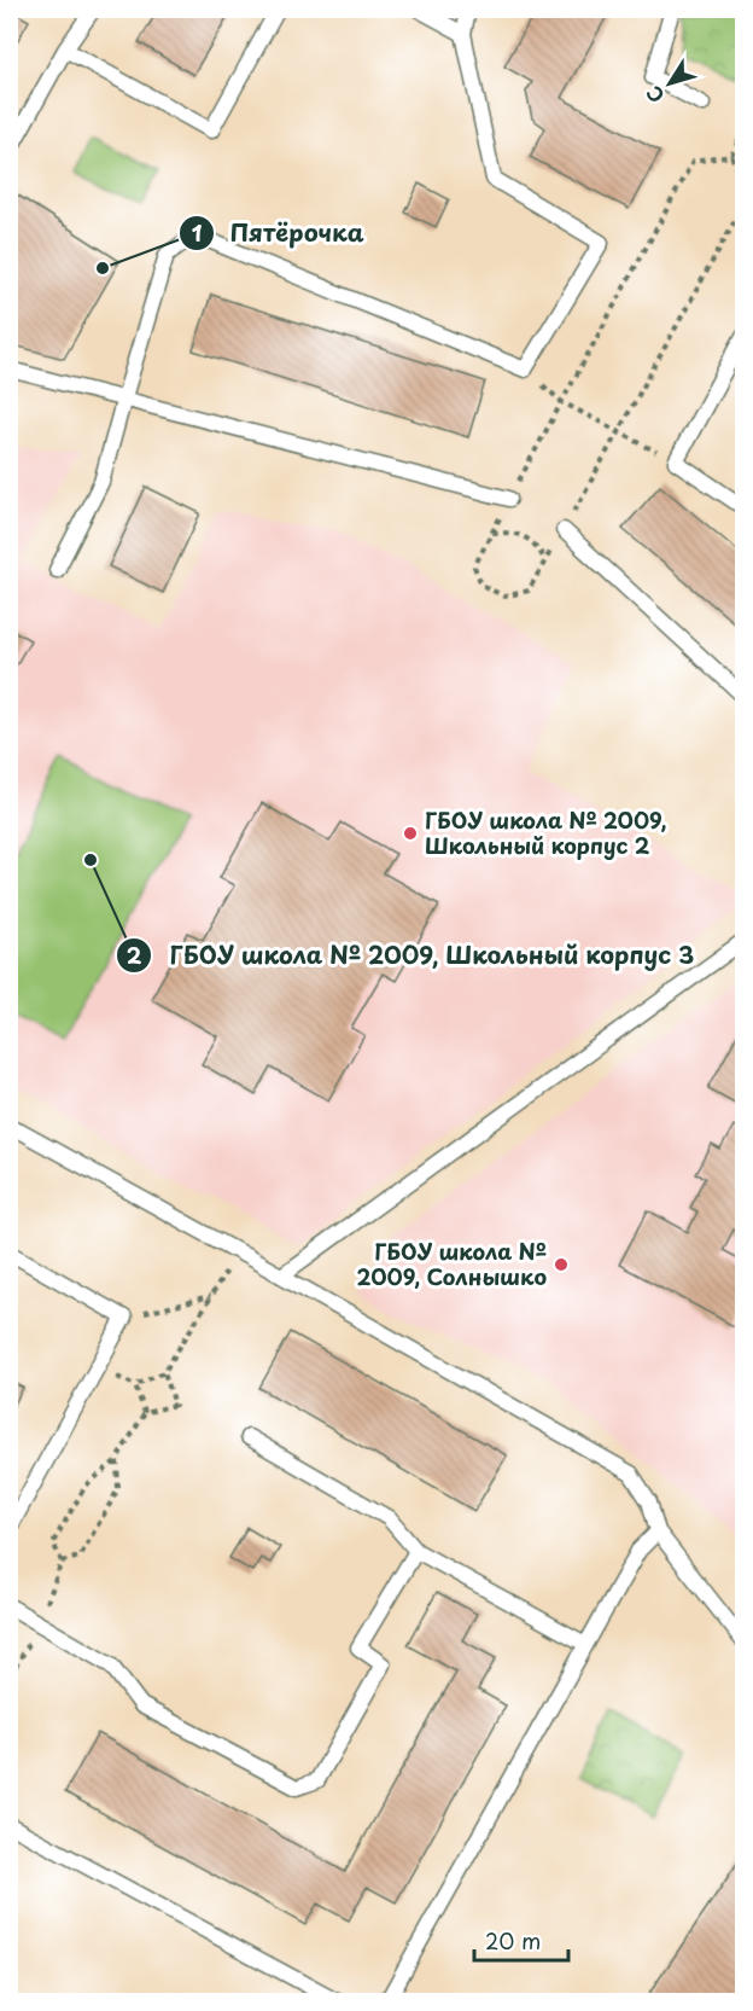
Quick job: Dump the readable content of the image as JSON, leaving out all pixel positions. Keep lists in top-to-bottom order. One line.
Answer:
{"places":["Пятёрочка","ГБОУ школа № 2009, Школьный корпус 2","ГБОУ школа № 2009, Школьный корпус 3","ГБОУ школа № 2009, Солнышко"],"scale_bar":"20 m","north":"bottom left"}
